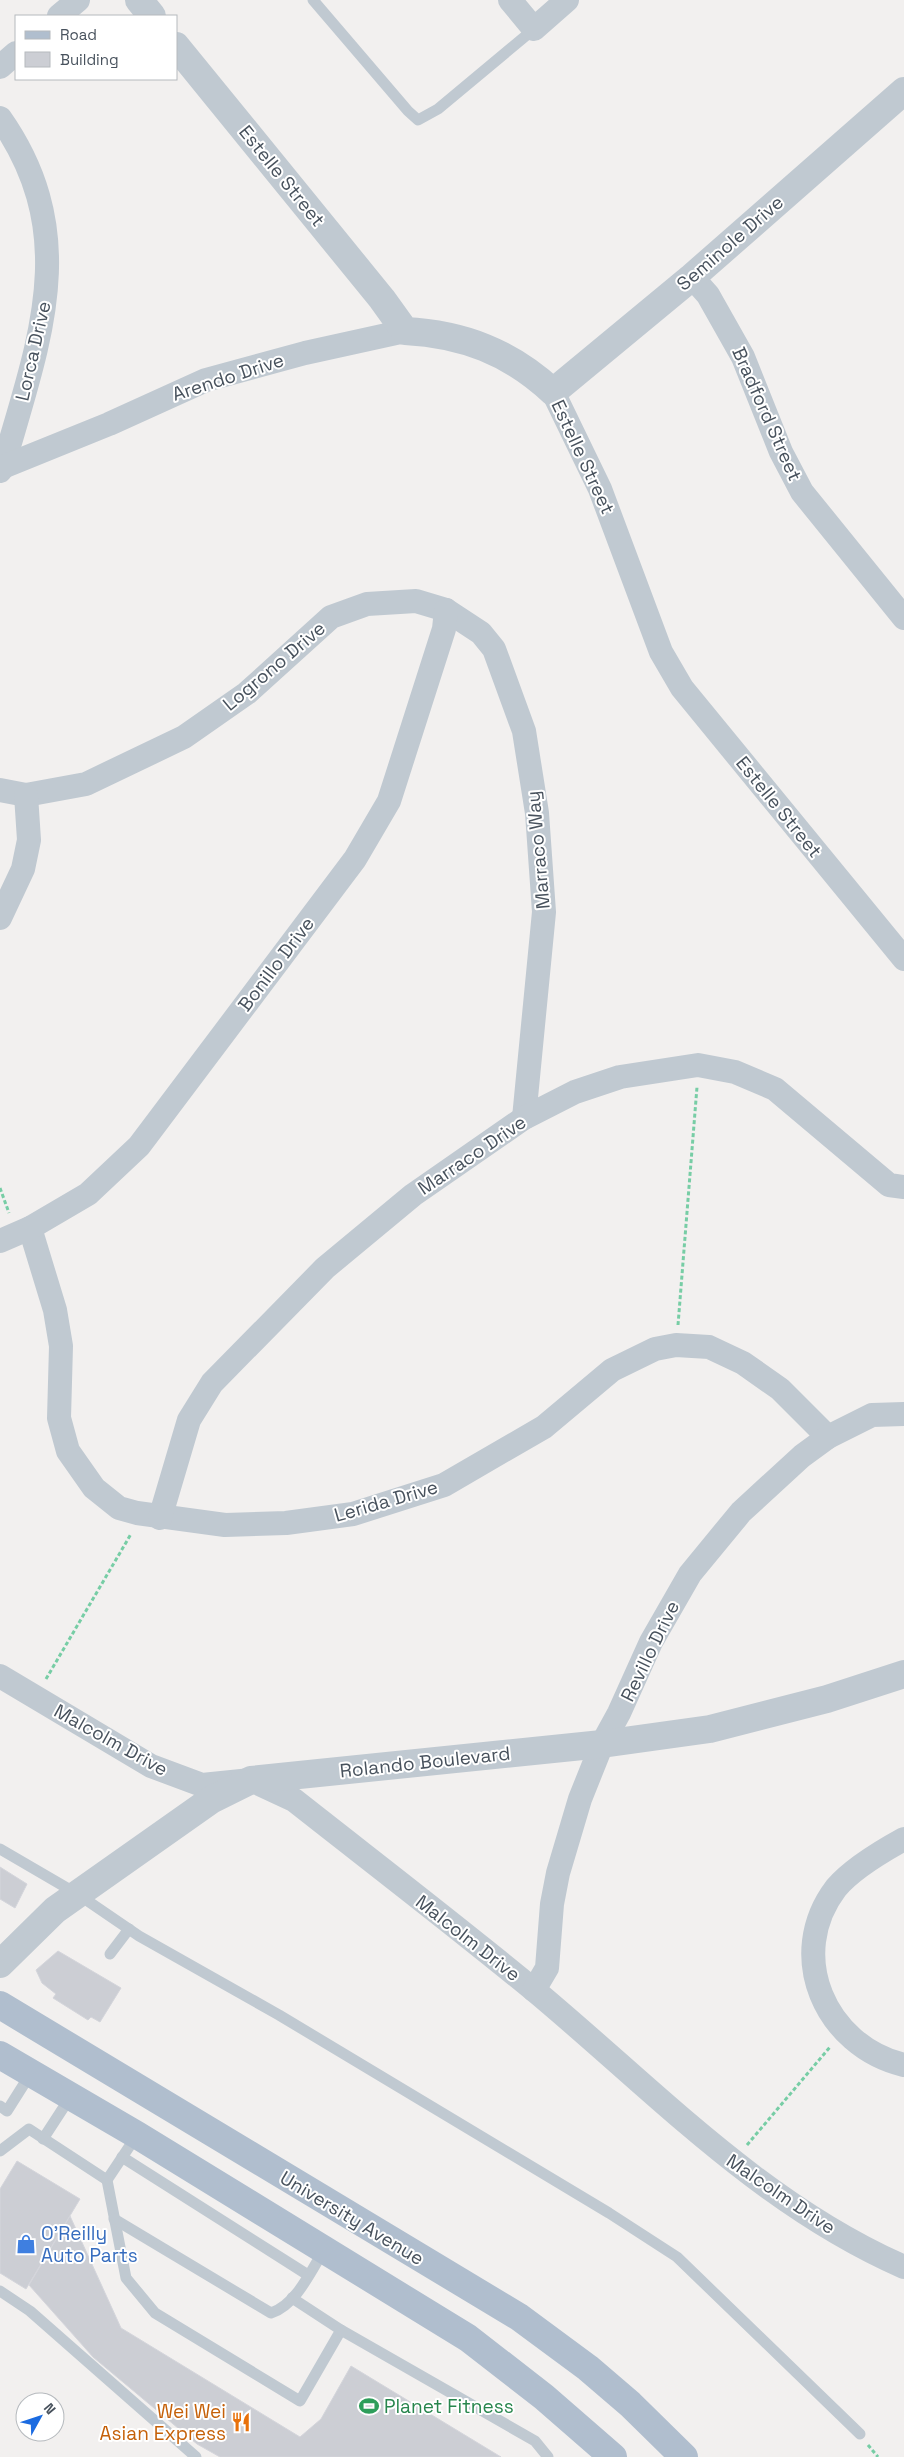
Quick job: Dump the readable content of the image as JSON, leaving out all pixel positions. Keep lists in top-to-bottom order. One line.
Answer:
{"streets":{"main road":["University Avenue"],"street":["Estelle Street","Seminole Drive","Lorca Drive","Arendo Drive","Bradford Street","Logrono Drive","Marraco Way","Bonillo Drive","Marraco Drive","Lerida Drive","Revillo Drive","Malcolm Drive","Rolando Boulevard"]},"crossings":[["Estelle Street","Seminole Drive"],["Estelle Street","Arendo Drive"],["Seminole Drive","Bradford Street"],["Lorca Drive","Arendo Drive"],["Logrono Drive","Marraco Way"],["Logrono Drive","Bonillo Drive"],["Marraco Way","Bonillo Drive"],["Marraco Way","Marraco Drive"],["Bonillo Drive","Lerida Drive"],["Marraco Drive","Lerida Drive"],["Lerida Drive","Revillo Drive"],["Revillo Drive","Malcolm Drive"],["Revillo Drive","Rolando Boulevard"],["Malcolm Drive","Rolando Boulevard"]],"places":{"shop":["O'Reilly Auto Parts"],"sports":["Planet Fitness"],"restaurant":["Wei Wei Asian Express"]},"legend":["Road","Building"],"north":"top right"}
